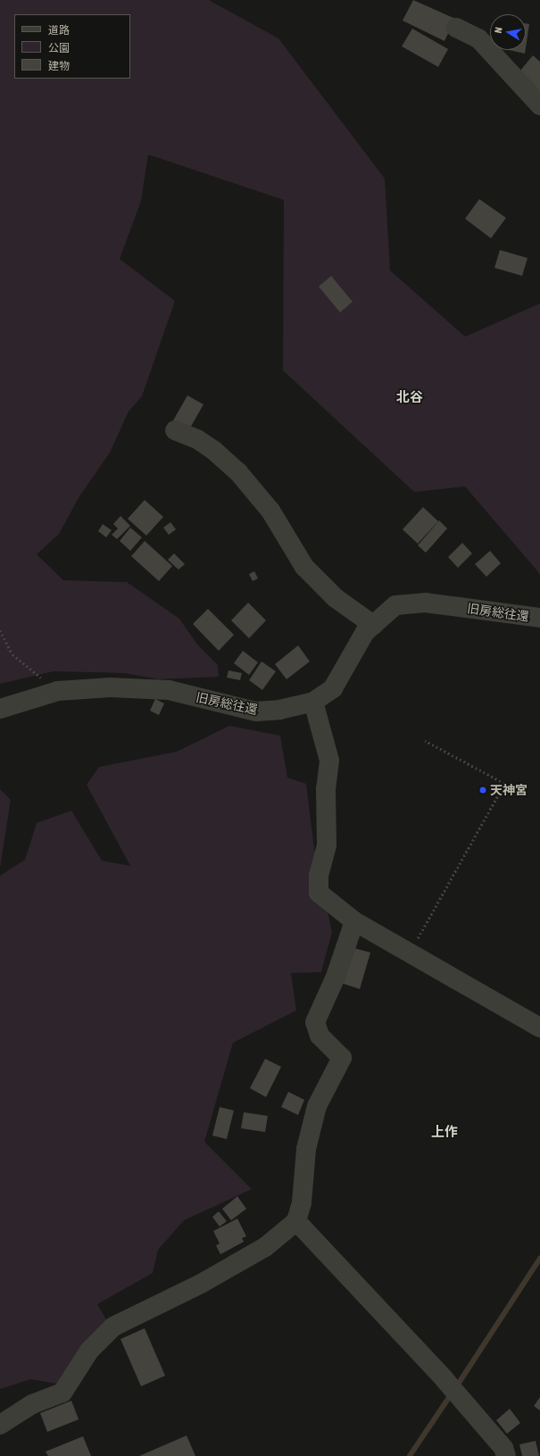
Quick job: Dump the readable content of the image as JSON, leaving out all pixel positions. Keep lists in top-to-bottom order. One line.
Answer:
{"streets":{"street":["旧房総往還"]},"districts":["北谷","上作"],"places":["天神宮"],"legend":["道路","公園","建物"],"north":"left"}
